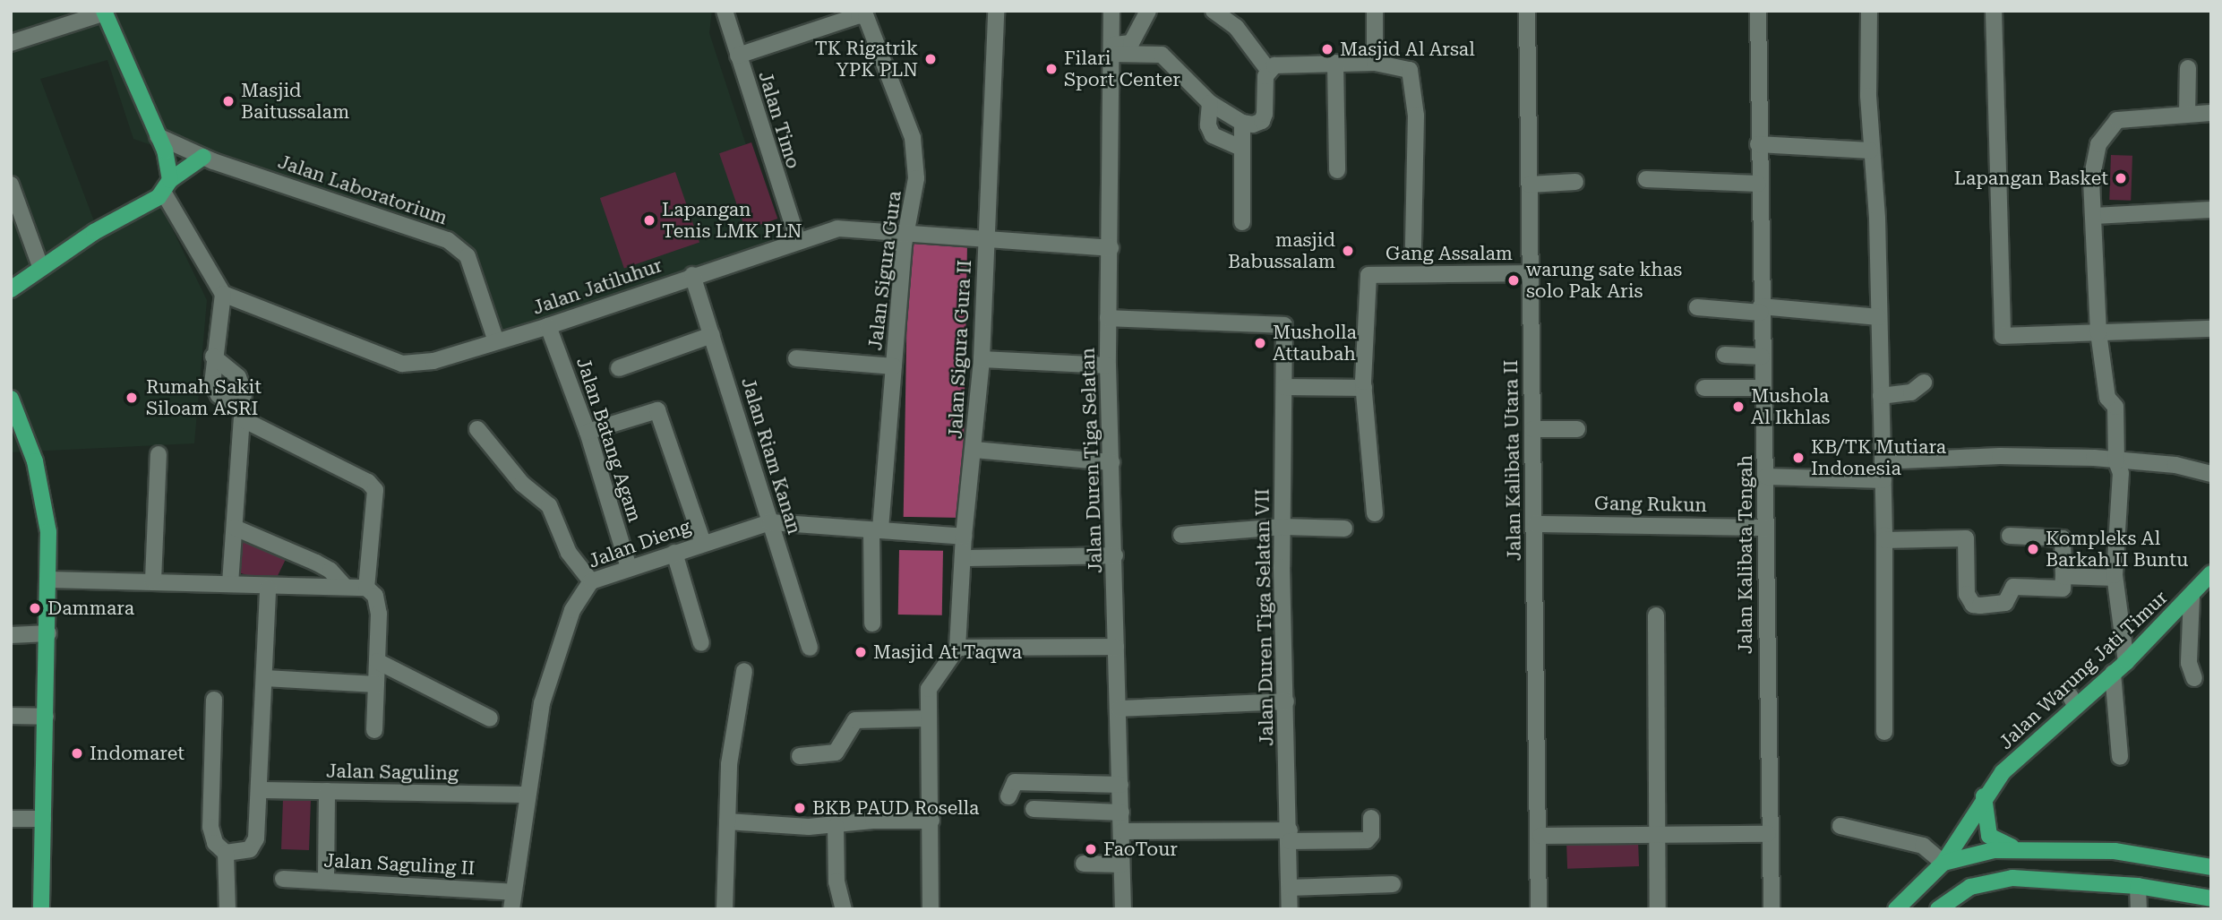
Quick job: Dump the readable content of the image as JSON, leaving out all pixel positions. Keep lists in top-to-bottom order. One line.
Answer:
{"streets":{"main road":["Jalan Warung Jati Timur"],"street":["Jalan Timo","Jalan Laboratorium","Gang Assalam","Jalan Sigura Gura","Jalan Jatiluhur","Jalan Sigura Gura II","Jalan Batang Agam","Jalan Riam Kanan","Jalan Duren Tiga Selatan","Jalan Kalibata Utara II","Gang Rukun","Jalan Dieng","Jalan Kalibata Tengah","Jalan Duren Tiga Selatan VII","Jalan Saguling","Jalan Saguling II"]},"crossings":[["Jalan Timo","Jalan Sigura Gura"],["Jalan Timo","Jalan Jatiluhur"],["Jalan Laboratorium","Jalan Jatiluhur"],["Gang Assalam","Jalan Kalibata Utara II"],["Jalan Sigura Gura","Jalan Jatiluhur"],["Jalan Sigura Gura","Jalan Dieng"],["Jalan Jatiluhur","Jalan Sigura Gura II"],["Jalan Jatiluhur","Jalan Batang Agam"],["Jalan Jatiluhur","Jalan Riam Kanan"],["Jalan Jatiluhur","Jalan Duren Tiga Selatan"],["Jalan Sigura Gura II","Jalan Dieng"],["Jalan Batang Agam","Jalan Dieng"],["Jalan Riam Kanan","Jalan Dieng"],["Jalan Duren Tiga Selatan","Jalan Duren Tiga Selatan VII"],["Jalan Kalibata Utara II","Gang Rukun"],["Gang Rukun","Jalan Kalibata Tengah"],["Jalan Dieng","Jalan Saguling"],["Jalan Dieng","Jalan Saguling II"]],"places":["Masjid Al Arsal","TK Rigatrik YPK PLN","Filari Sport Center","Masjid Baitussalam","Lapangan Basket","Lapangan Tenis LMK PLN","masjid Babussalam","warung sate khas solo Pak Aris","Musholla Attaubah","Rumah Sakit Siloam ASRI","Mushola Al Ikhlas","KB/TK Mutiara Indonesia","Kompleks Al Barkah II Buntu","Dammara","Masjid At Taqwa","Indomaret","BKB PAUD Rosella","FaoTour"]}
